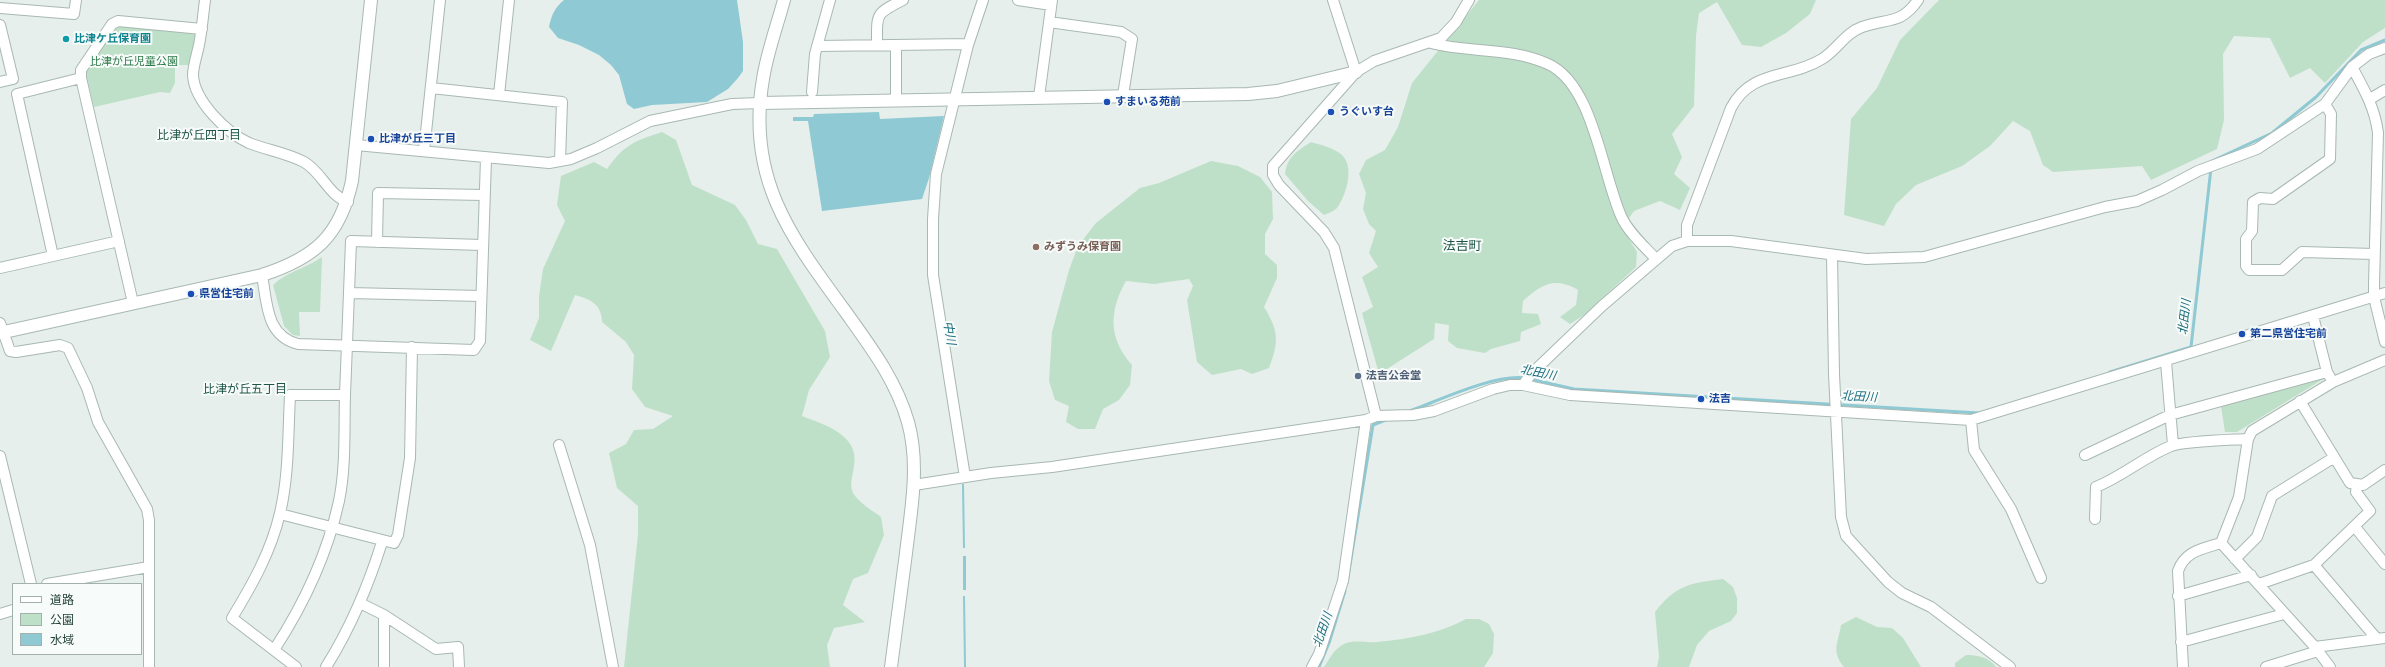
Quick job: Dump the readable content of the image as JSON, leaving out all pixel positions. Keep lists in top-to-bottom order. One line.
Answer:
{"districts":["比津が丘四丁目","法吉町","比津が丘五丁目"],"water":["北田川","中川"],"parks":["比津が丘児童公園"],"places":["比津ケ丘保育園","すまいる苑前","うぐいす台","比津が丘三丁目","みずうみ保育園","県営住宅前","第二県営住宅前","法吉公会堂","法吉"],"legend":["道路","公園","水域"]}
